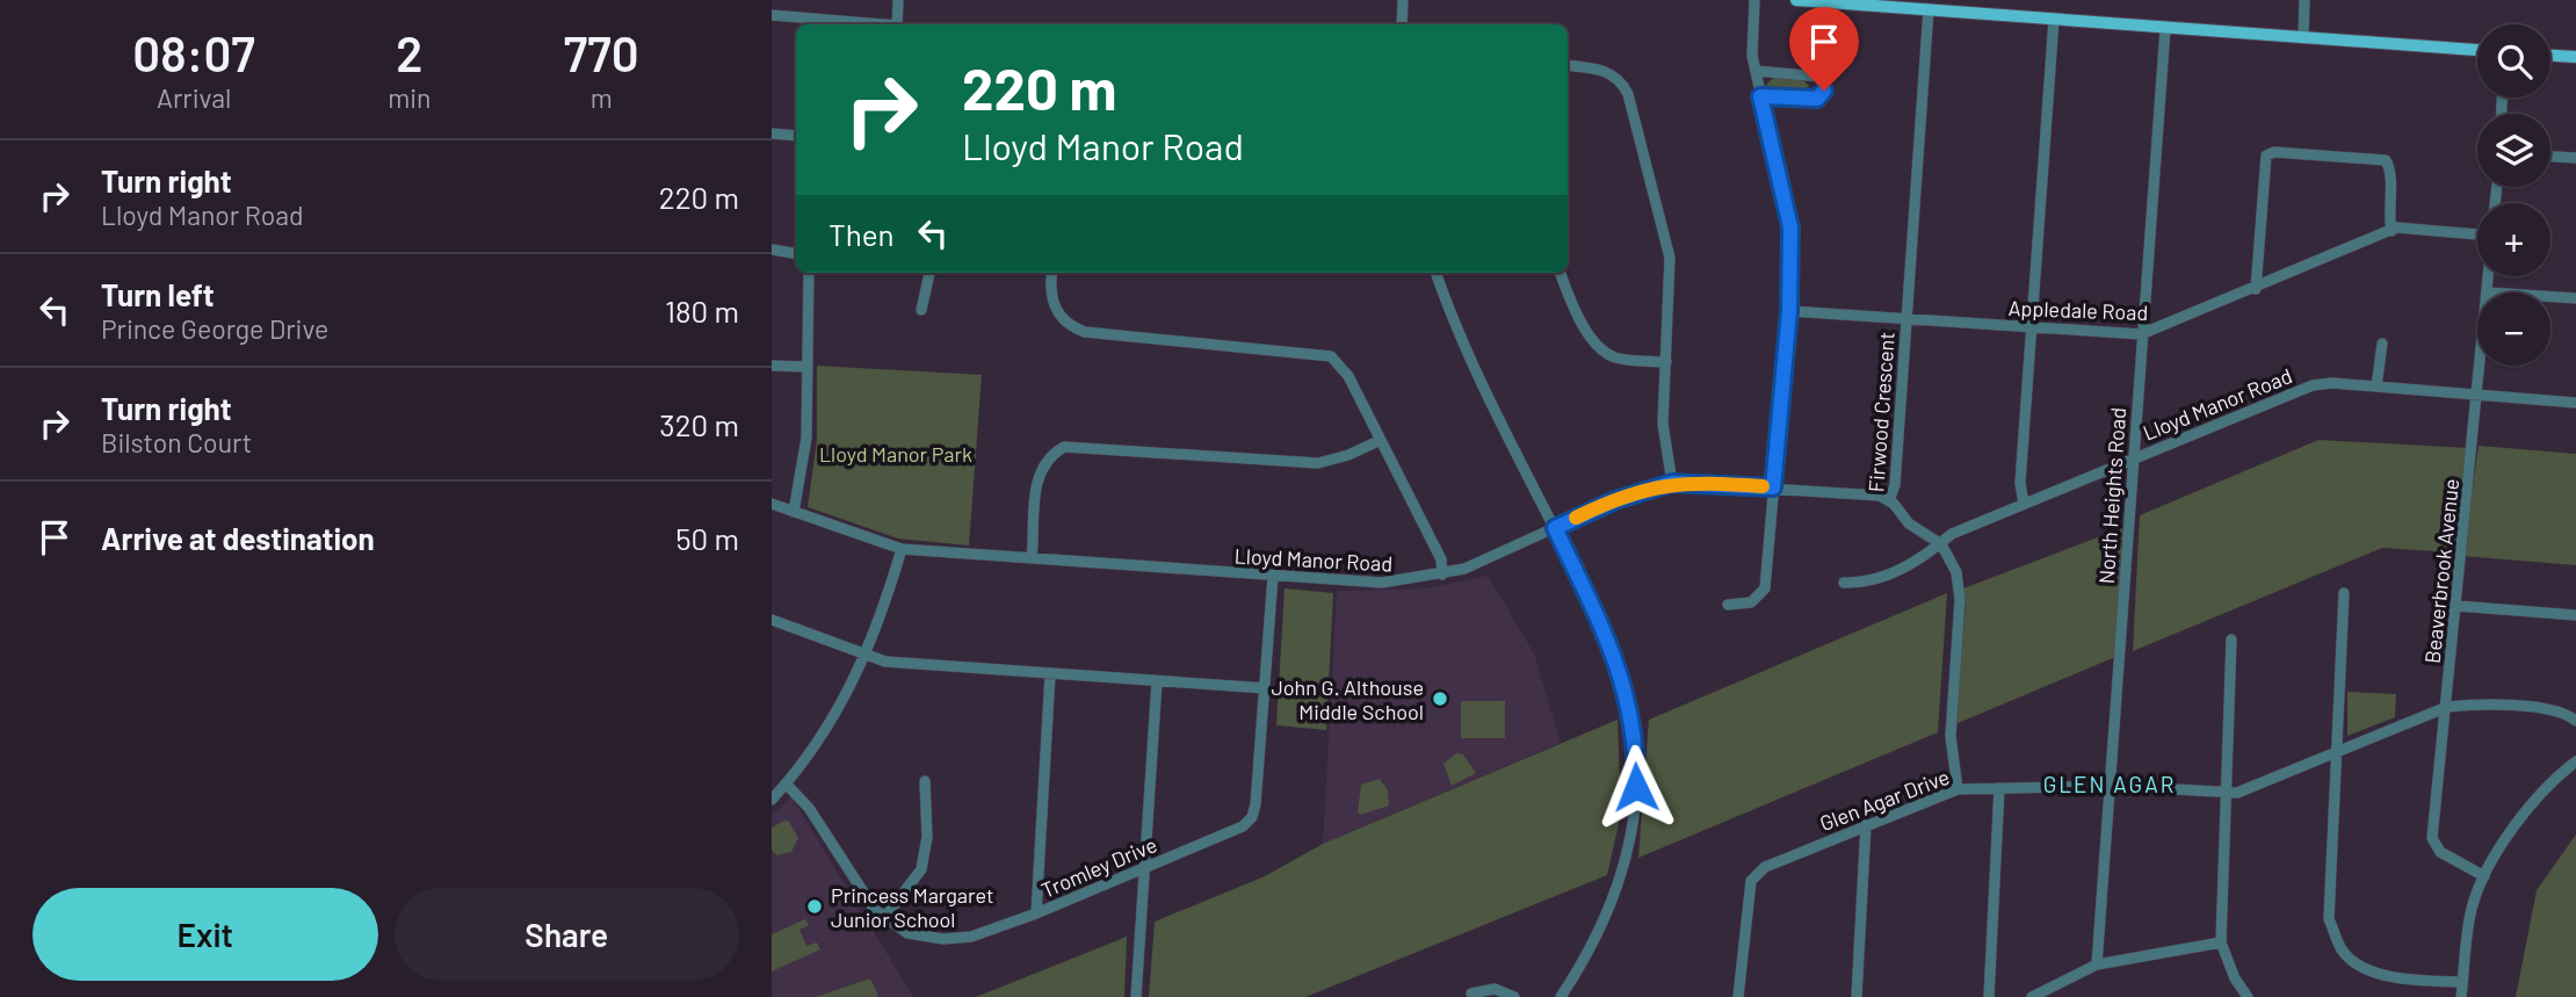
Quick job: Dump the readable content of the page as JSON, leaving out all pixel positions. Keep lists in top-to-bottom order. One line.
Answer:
{"streets":{"street":["Appledale Road","Lloyd Manor Road","Firwood Crescent","North Heights Road","Beaverbrook Avenue","Glen Agar Drive","Tromley Drive"]},"crossings":[["Appledale Road","Firwood Crescent"],["Appledale Road","North Heights Road"],["Lloyd Manor Road","Firwood Crescent"],["Lloyd Manor Road","North Heights Road"],["Lloyd Manor Road","Beaverbrook Avenue"],["Lloyd Manor Road","Tromley Drive"],["North Heights Road","Glen Agar Drive"],["Beaverbrook Avenue","Glen Agar Drive"]],"districts":["GLEN AGAR"],"parks":["Lloyd Manor Park"],"places":["John G. Althouse Middle School","Princess Margaret Junior School"],"page":{"eta":["08:07","Arrival","2","min","770","m"],"map_buttons":["+","−"],"turn":["220 m","Lloyd Manor Road"],"list":[{"name":"Turn right","note":"Lloyd Manor Road","value":"220 m"},{"name":"Turn left","note":"Prince George Drive","value":"180 m"},{"name":"Turn right","note":"Bilston Court","value":"320 m"},{"name":"Arrive at destination","value":"50 m"}],"then":"Then","buttons":["Exit","Share"]}}
